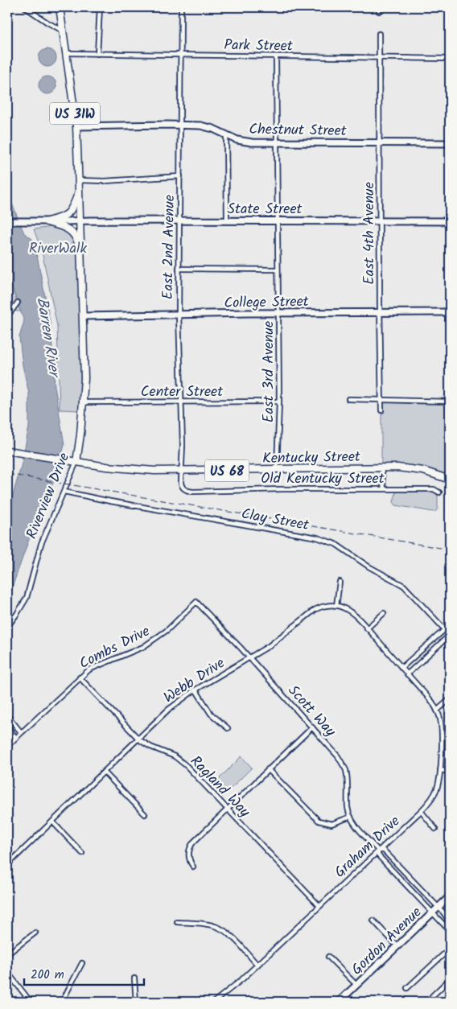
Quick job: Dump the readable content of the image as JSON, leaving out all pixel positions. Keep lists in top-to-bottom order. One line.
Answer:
{"streets":{"main road":["US 31W","Kentucky Street","US 68","Riverview Drive"],"street":["Park Street","Chestnut Street","State Street","East 4th Avenue","East 2nd Avenue","College Street","East 3rd Avenue","Center Street","Old Kentucky Street","Clay Street","Combs Drive","Webb Drive","Scott Way","Ragland Way","Graham Drive","Gordon Avenue"]},"crossings":[["Park Street","US 31W"],["Park Street","East 4th Avenue"],["Park Street","East 2nd Avenue"],["Park Street","East 3rd Avenue"],["US 31W","Chestnut Street"],["US 31W","State Street"],["US 31W","Riverview Drive"],["Chestnut Street","East 4th Avenue"],["Chestnut Street","East 2nd Avenue"],["Chestnut Street","East 3rd Avenue"],["State Street","East 4th Avenue"],["State Street","East 2nd Avenue"],["State Street","East 3rd Avenue"],["State Street","Riverview Drive"],["East 4th Avenue","College Street"],["East 2nd Avenue","College Street"],["East 2nd Avenue","Center Street"],["East 2nd Avenue","Kentucky Street"],["East 2nd Avenue","Old Kentucky Street"],["College Street","East 3rd Avenue"],["College Street","Riverview Drive"],["East 3rd Avenue","Center Street"],["East 3rd Avenue","Kentucky Street"],["Center Street","Riverview Drive"],["Kentucky Street","Riverview Drive"],["Riverview Drive","Clay Street"],["Combs Drive","Scott Way"],["Combs Drive","Ragland Way"],["Webb Drive","Scott Way"],["Webb Drive","Ragland Way"],["Scott Way","Graham Drive"],["Scott Way","Gordon Avenue"],["Ragland Way","Graham Drive"]],"water":["Barren River"],"parks":["RiverWalk"],"scale_bar":"200 m"}
